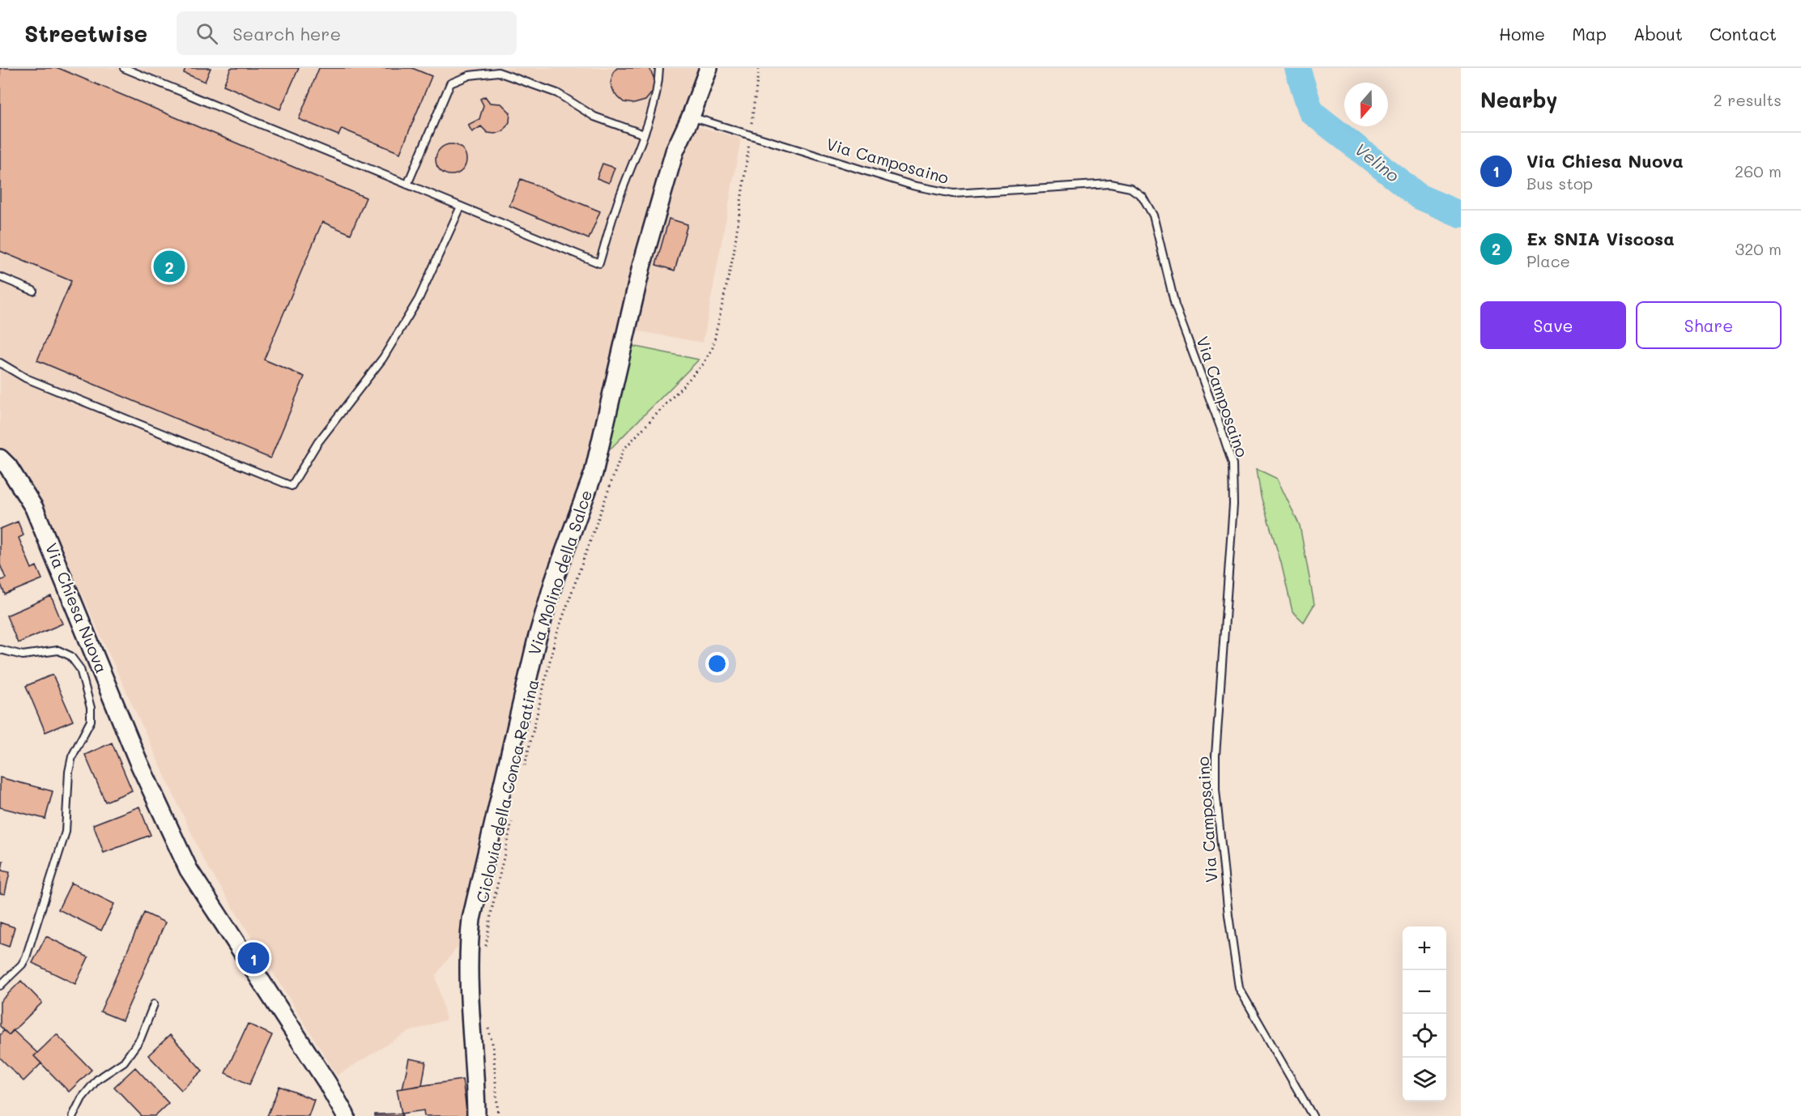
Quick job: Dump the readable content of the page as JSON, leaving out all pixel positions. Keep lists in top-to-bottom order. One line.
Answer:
{"streets":{"street":["Via Molino della Salce","Via Chiesa Nuova"],"lane":["Via Camposaino"],"path":["Ciclovia della Conca Reatina"]},"crossings":[["Via Camposaino","Via Molino della Salce"]],"water":["Velino"],"north":"bottom","page":{"header":"Streetwise","search":"Search here","nav":["Home","Map","About","Contact"],"heading":["Nearby","2 results"],"list":[{"mark":"1","name":"Via Chiesa Nuova","note":"Bus stop","value":"260 m"},{"mark":"2","name":"Ex SNIA Viscosa","note":"Place","value":"320 m"}],"pins":["2","1"],"buttons":["Save","Share"],"map_buttons":["+","−"]}}
